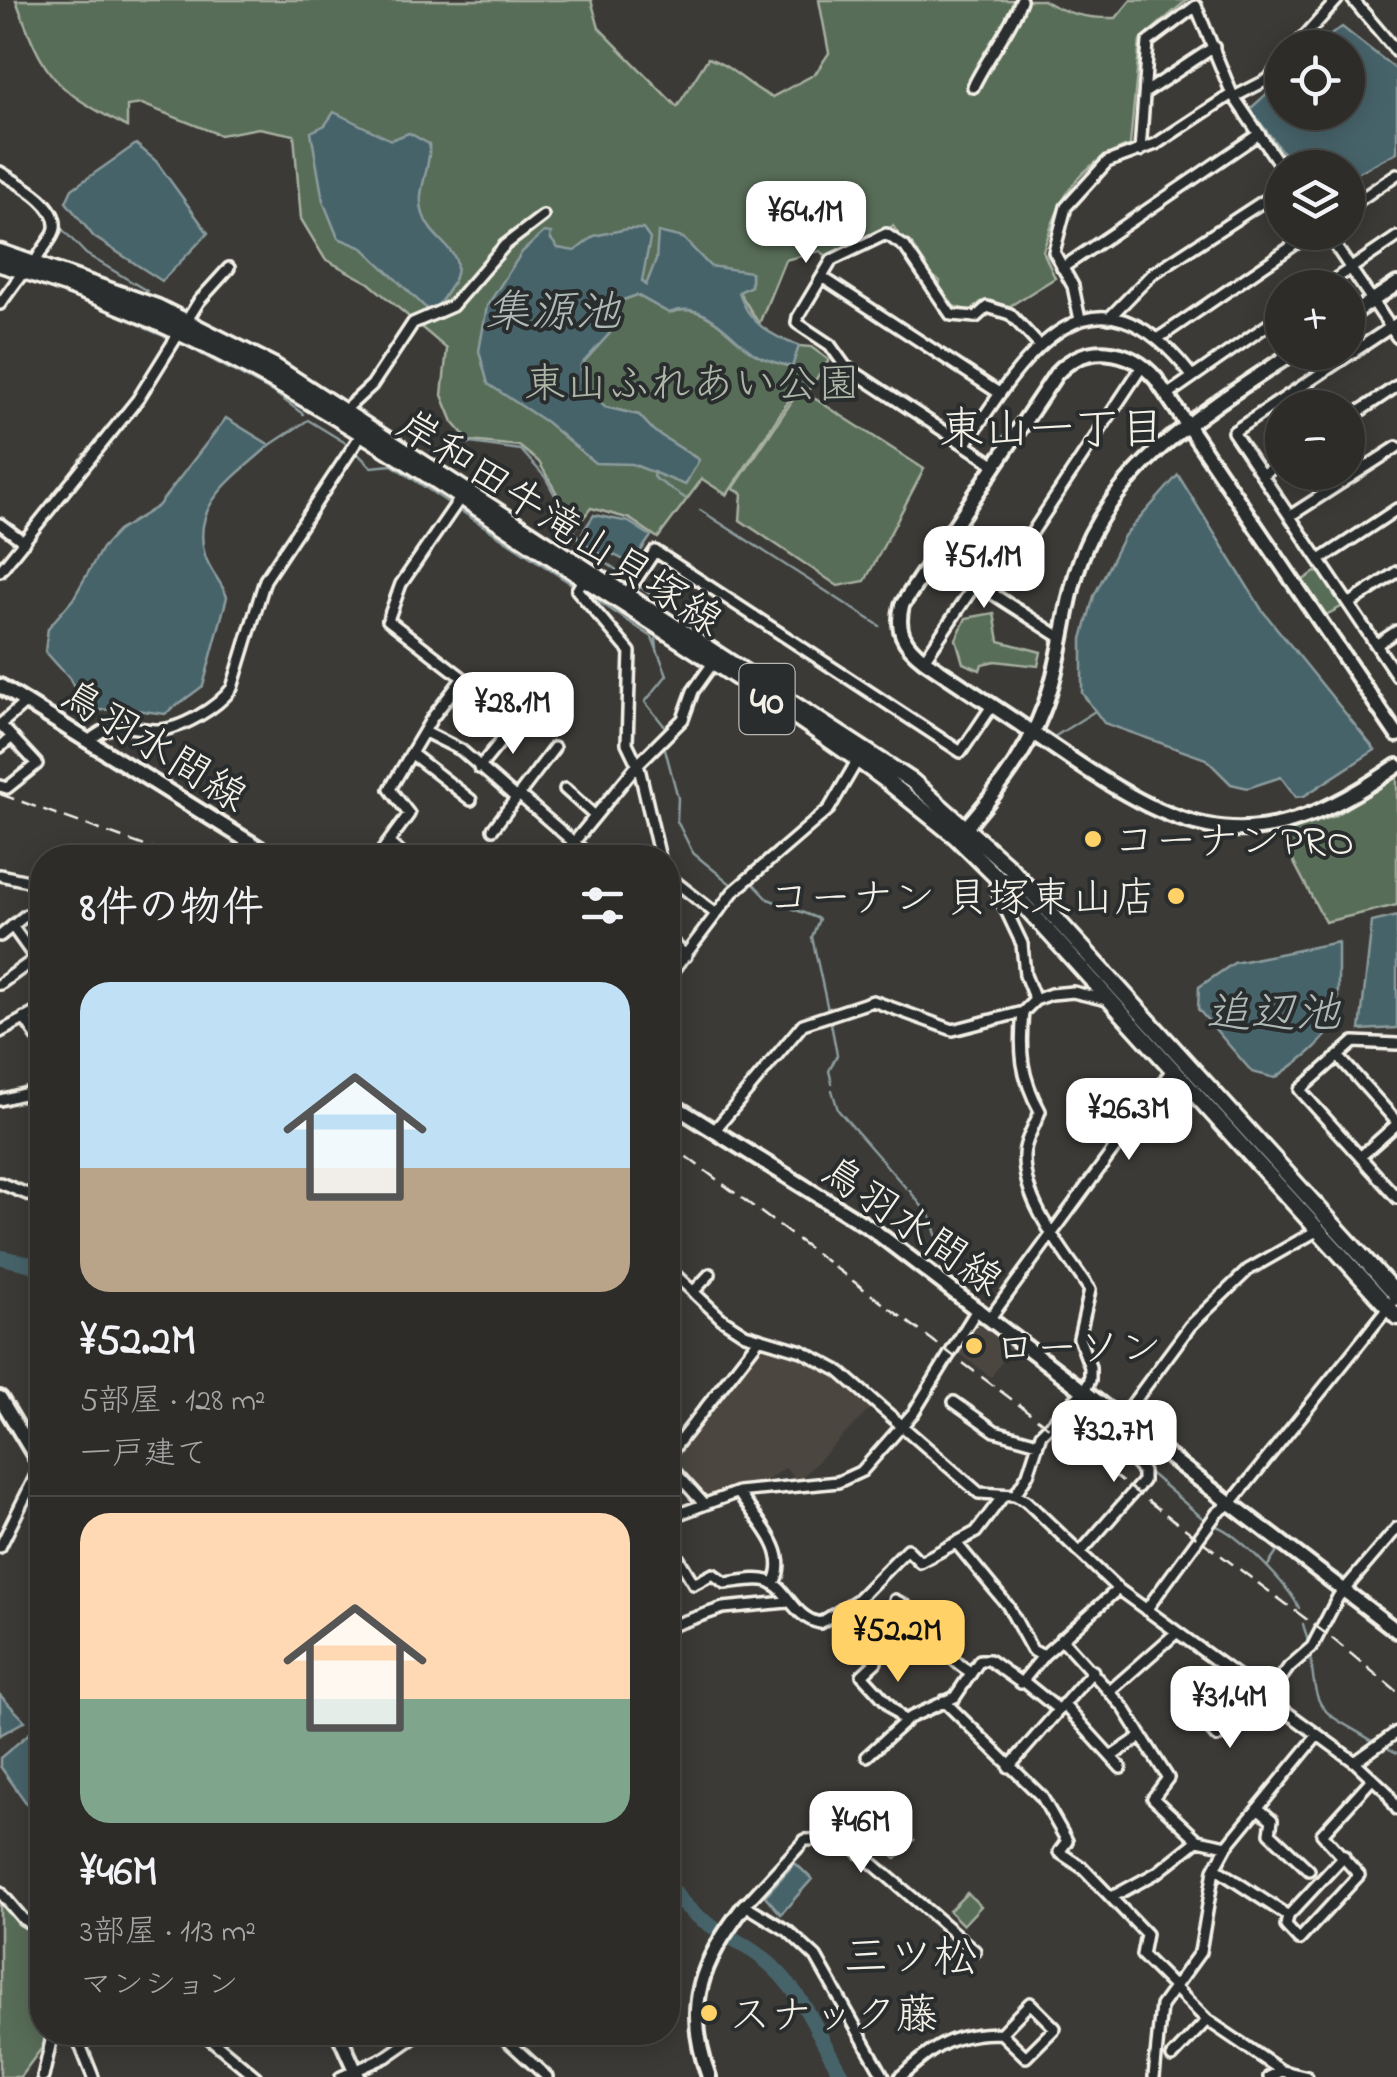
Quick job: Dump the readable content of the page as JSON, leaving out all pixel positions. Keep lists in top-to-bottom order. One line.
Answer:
{"streets":{"main road":["岸和田牛滝山貝塚線","40"],"street":["鳥羽水間線"]},"districts":["東山一丁目","三ツ松"],"water":["集源池","追辺池"],"parks":["東山ふれあい公園"],"places":["コーナンPRO","コーナン 貝塚東山店","ローソン","スナック藤"],"page":{"map_buttons":["+","−"],"price":["¥64.1M","¥51.1M","¥28.1M","¥26.3M","¥32.7M","¥52.2M","¥31.4M","¥46M"],"heading":"8件の物件","list":[{"name":"¥52.2M","note":"5部屋 · 128 m² · 一戸建て"},{"name":"¥46M","note":"3部屋 · 113 m² · マンション"}]}}
